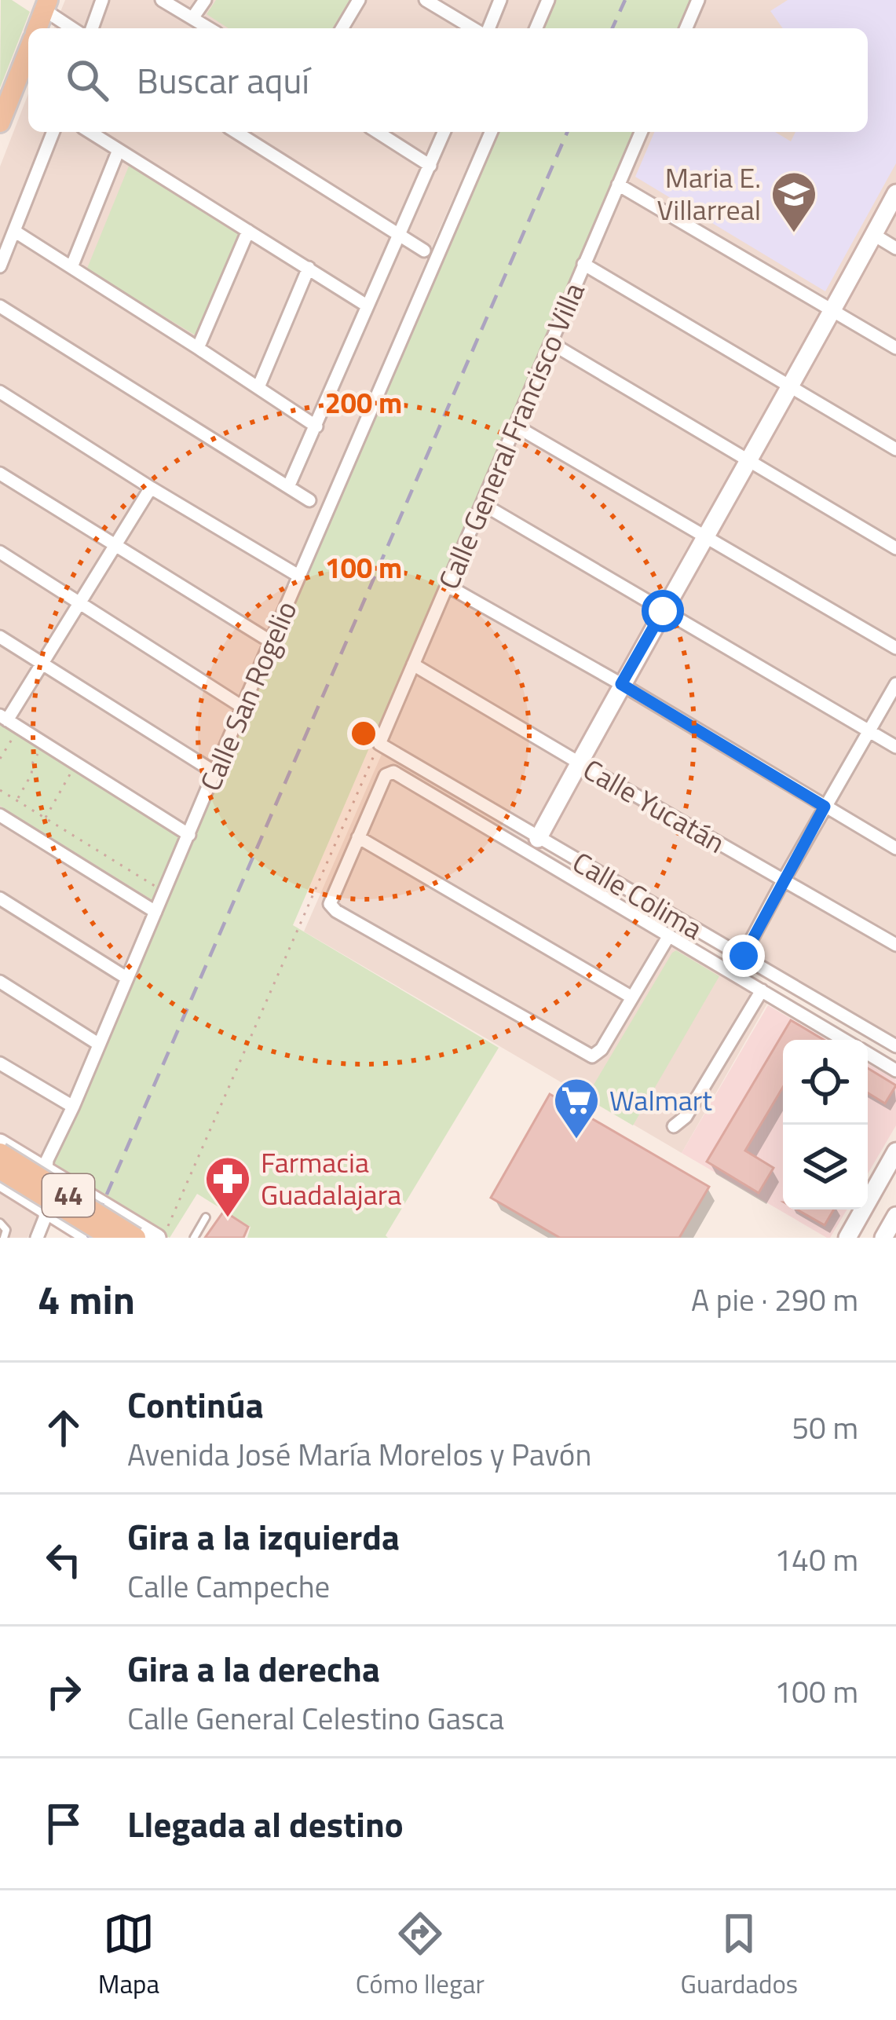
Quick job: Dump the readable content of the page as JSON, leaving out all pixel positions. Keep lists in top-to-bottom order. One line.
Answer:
{"streets":{"main road":["44"],"street":["Calle General Francisco Villa","Calle San Rogelio","Calle Yucatán","Calle Colima"]},"crossings":[["Calle General Francisco Villa","Calle Yucatán"],["Calle General Francisco Villa","Calle Colima"]],"places":{"school or university":["Maria E. Villarreal"],"supermarket":["Walmart"],"pharmacy":["Farmacia Guadalajara"]},"page":{"search":"Buscar aquí","heading":["4 min","A pie · 290 m"],"list":[["Continúa","Avenida José María Morelos y Pavón","50 m"],["Gira a la izquierda","Calle Campeche","140 m"],["Gira a la derecha","Calle General Celestino Gasca","100 m"],"Llegada al destino"],"nav":["Mapa","Cómo llegar","Guardados"]},"rings":["200 m","100 m"]}
